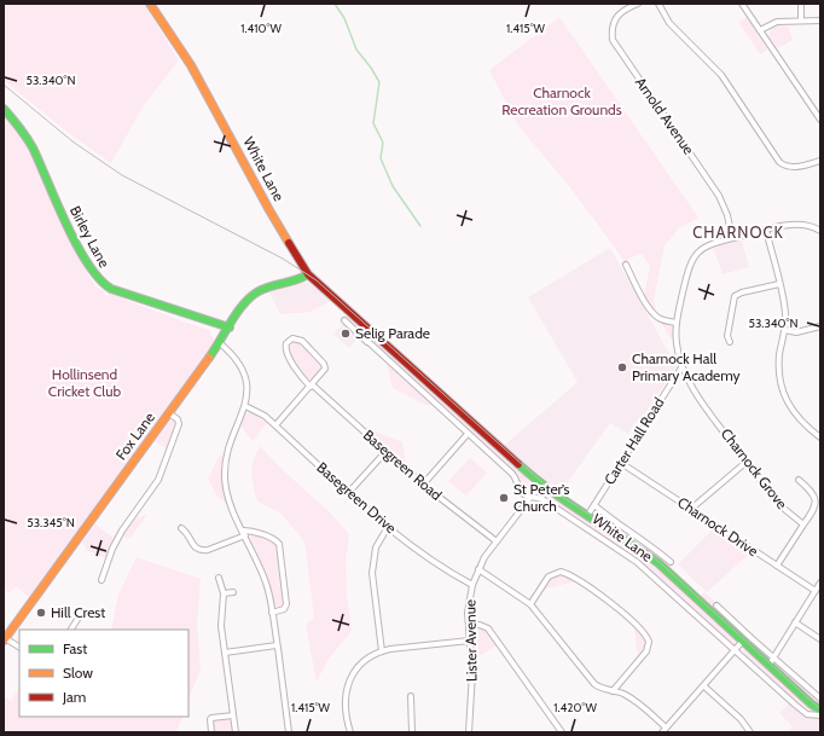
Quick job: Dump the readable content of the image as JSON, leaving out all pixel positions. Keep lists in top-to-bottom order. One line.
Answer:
{"streets":{"main road":["White Lane","Birley Lane","Fox Lane"],"street":["Arnold Avenue","Carter Hall Road","Basegreen Road","Charnock Grove","Basegreen Drive","Charnock Drive","Lister Avenue"]},"crossings":[["Arnold Avenue","Charnock Grove"],["White Lane","Fox Lane"],["White Lane","Carter Hall Road"],["White Lane","Lister Avenue"],["Birley Lane","Fox Lane"],["Carter Hall Road","Charnock Grove"],["Carter Hall Road","Charnock Drive"],["Basegreen Road","Basegreen Drive"],["Basegreen Road","Lister Avenue"],["Basegreen Drive","Lister Avenue"]],"districts":["CHARNOCK"],"parks":["Charnock Recreation Grounds","Hollinsend Cricket Club"],"places":["Selig Parade","Charnock Hall Primary Academy","St Peter’s Church","Hill Crest"],"legend":["Fast","Slow","Jam"],"coordinates":["1.410°W","1.415°W","53.340°N","53.345°N","1.420°W"]}
